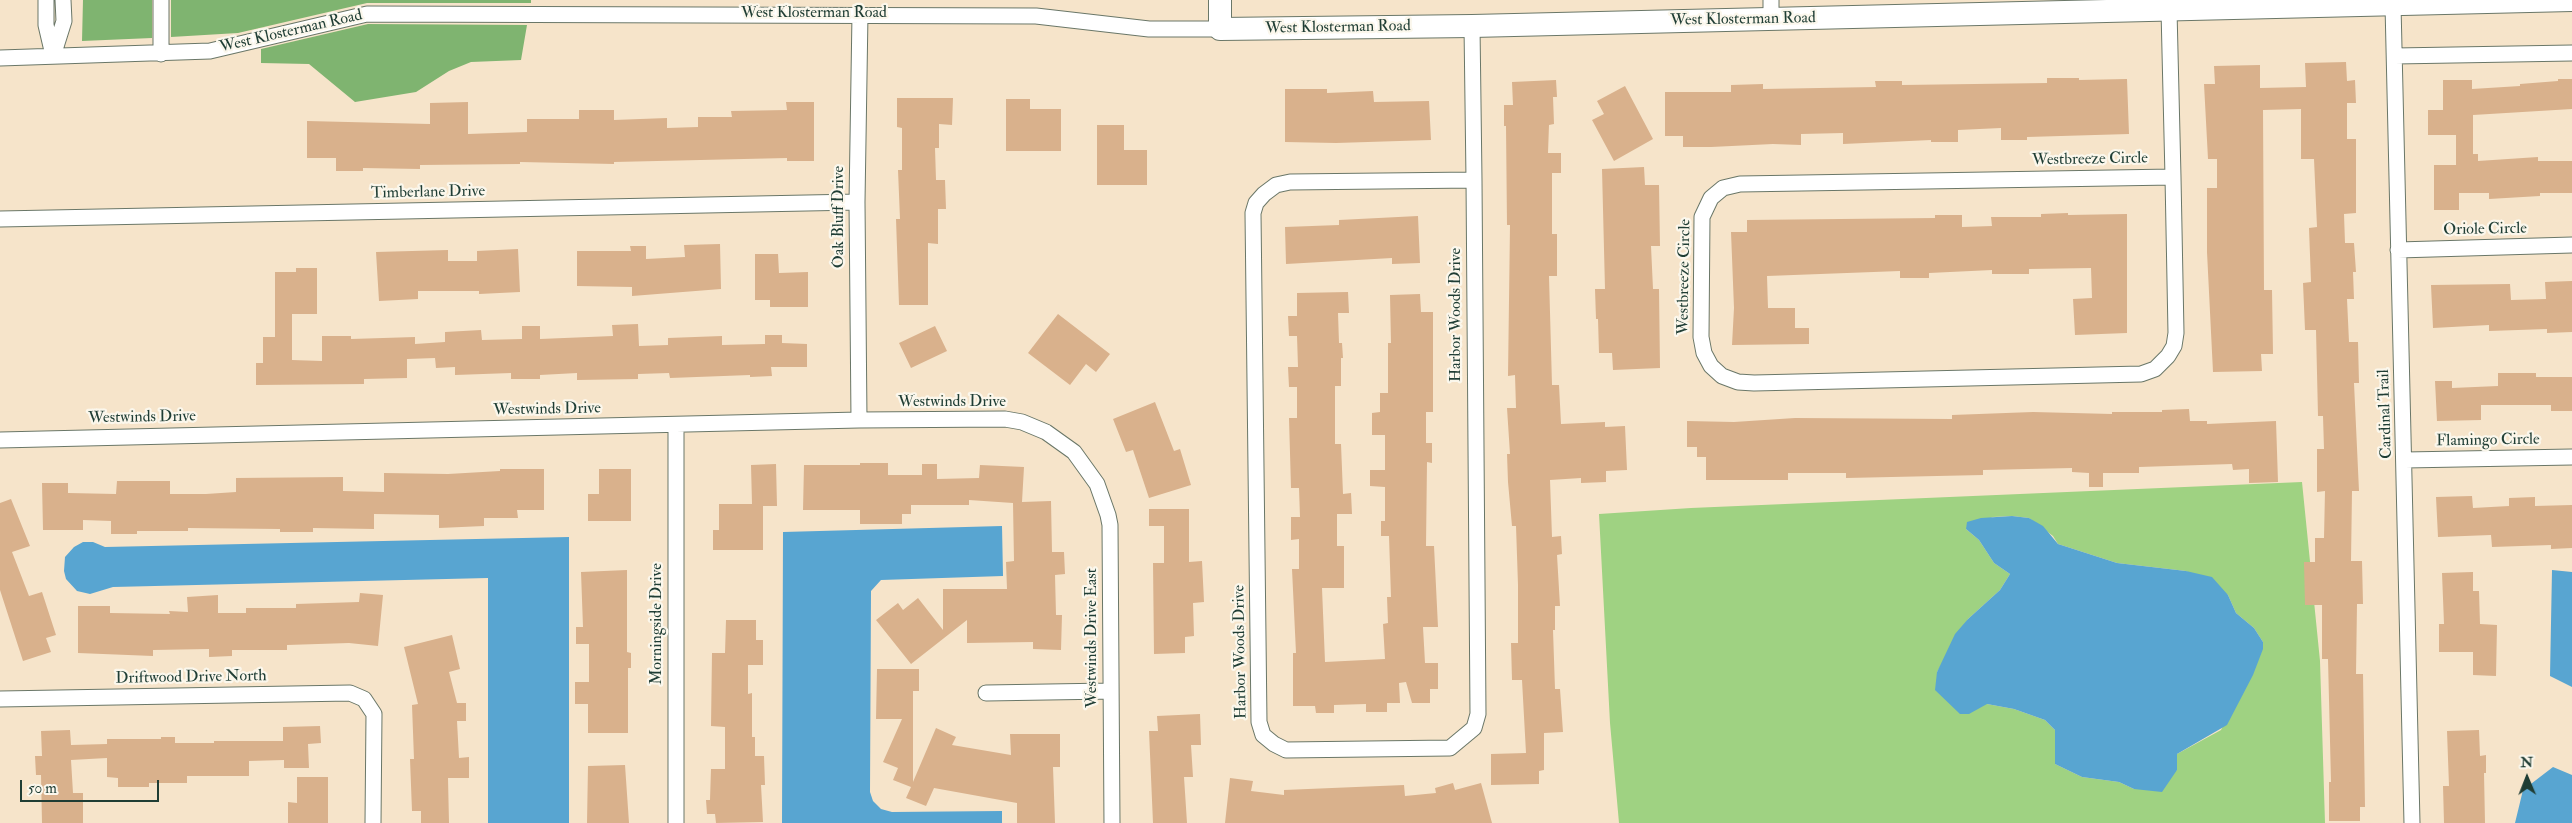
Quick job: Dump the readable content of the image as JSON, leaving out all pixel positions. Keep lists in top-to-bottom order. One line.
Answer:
{"streets":{"street":["West Klosterman Road","Westbreeze Circle","Timberlane Drive","Oak Bluff Drive","Oriole Circle","Harbor Woods Drive","Westwinds Drive","Cardinal Trail","Flamingo Circle","Morningside Drive","Westwinds Drive East","Driftwood Drive North"]},"crossings":[["West Klosterman Road","Westbreeze Circle"],["West Klosterman Road","Oak Bluff Drive"],["West Klosterman Road","Harbor Woods Drive"],["West Klosterman Road","Cardinal Trail"],["Timberlane Drive","Oak Bluff Drive"],["Oak Bluff Drive","Westwinds Drive"],["Oriole Circle","Cardinal Trail"],["Westwinds Drive","Morningside Drive"],["Westwinds Drive","Westwinds Drive East"],["Cardinal Trail","Flamingo Circle"]],"scale_bar":"50 m","north":"top"}
